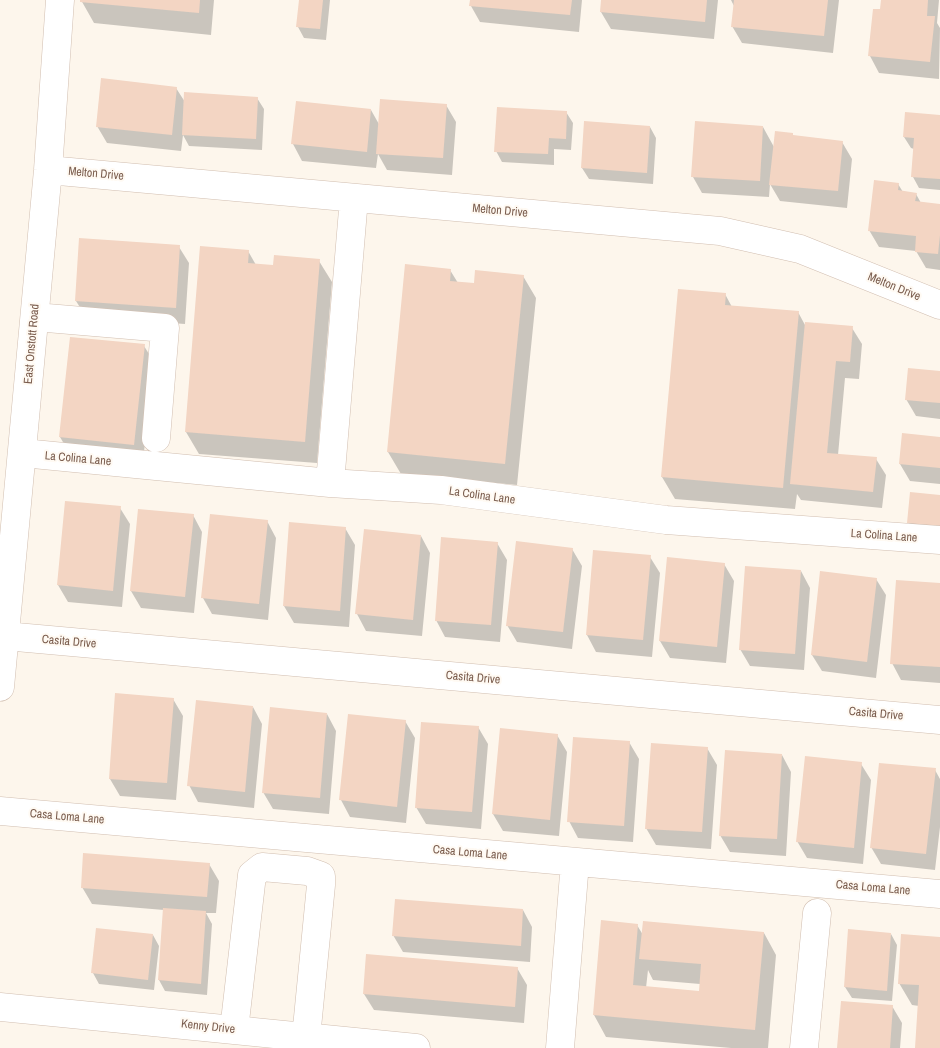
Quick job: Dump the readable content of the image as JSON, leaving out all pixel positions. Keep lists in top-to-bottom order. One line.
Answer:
{"streets":{"street":["Melton Drive","East Onstott Road","La Colina Lane","Casita Drive","Casa Loma Lane","Kenny Drive"]},"crossings":[["Melton Drive","East Onstott Road"],["East Onstott Road","La Colina Lane"],["East Onstott Road","Casita Drive"]]}
